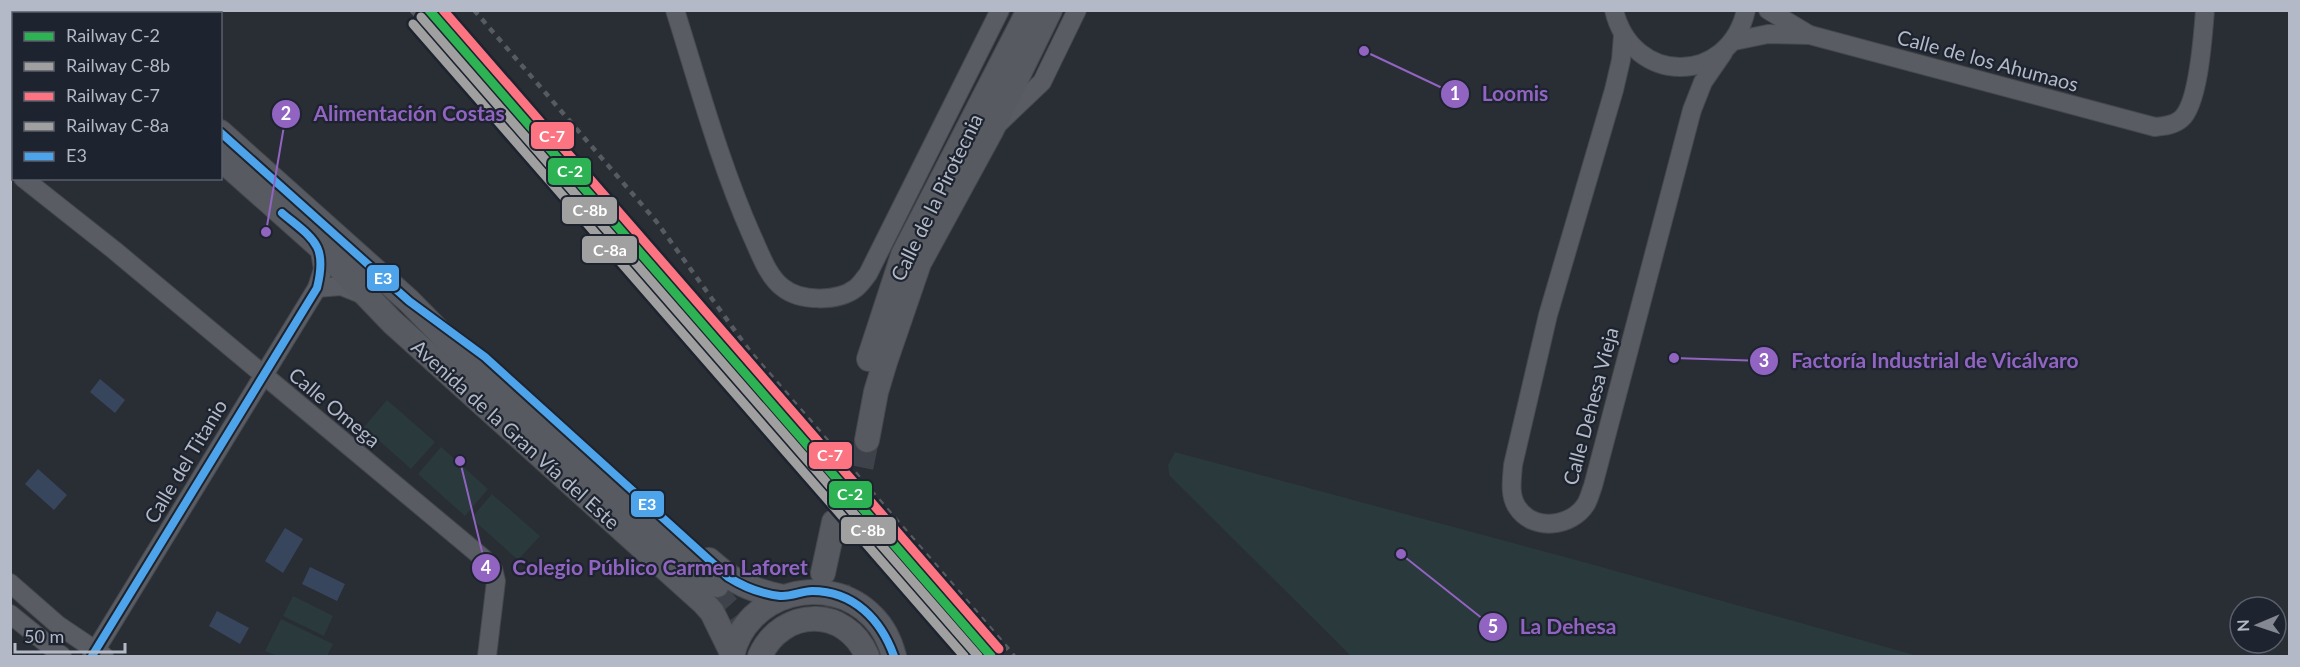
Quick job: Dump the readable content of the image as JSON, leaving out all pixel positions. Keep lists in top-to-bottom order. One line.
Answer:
{"streets":{"main road":["Calle de la Pirotecnia","Avenida de la Gran Vía del Este"],"street":["Calle de los Ahumaos","Calle Dehesa Vieja","Calle Omega","Calle del Titanio"]},"crossings":[["Calle de los Ahumaos","Calle Dehesa Vieja"],["Calle Omega","Calle del Titanio"],["Avenida de la Gran Vía del Este","Calle del Titanio"]],"places":["Loomis","Alimentación Costas","Factoría Industrial de Vicálvaro","Colegio Público Carmen Laforet","La Dehesa"],"lines":["rail line C-2","rail line C-7","rail line C-8b","rail line C-8a","transit line E3"],"legend":["Railway C-2","Railway C-8b","Railway C-7","Railway C-8a","E3"],"scale_bar":"50 m","north":"left"}
